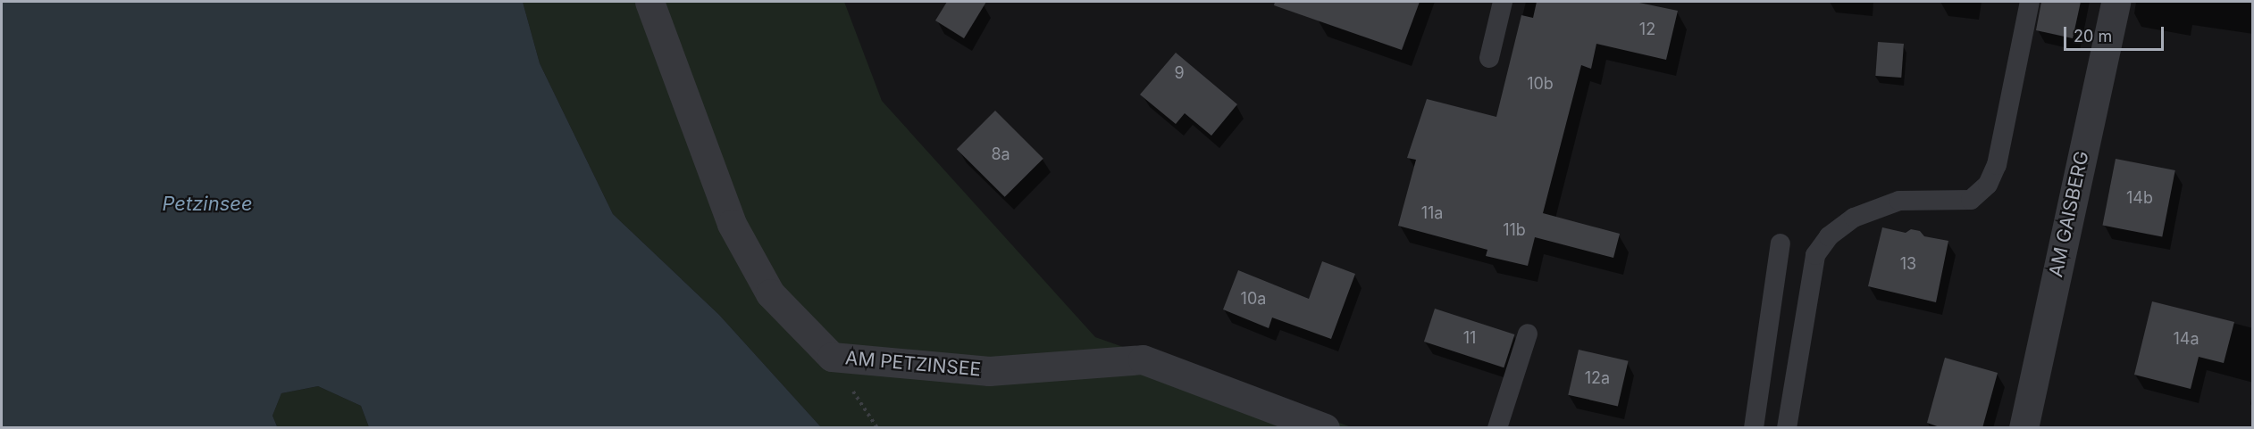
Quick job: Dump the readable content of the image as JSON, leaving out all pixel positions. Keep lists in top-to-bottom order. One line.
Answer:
{"streets":{"street":["AM GAISBERG","AM PETZINSEE"]},"water":["Petzinsee"],"house_numbers":["12","9","10b","8a","14b","11a","11b","13","10a","11","14a","12a"],"scale_bar":"20 m"}
